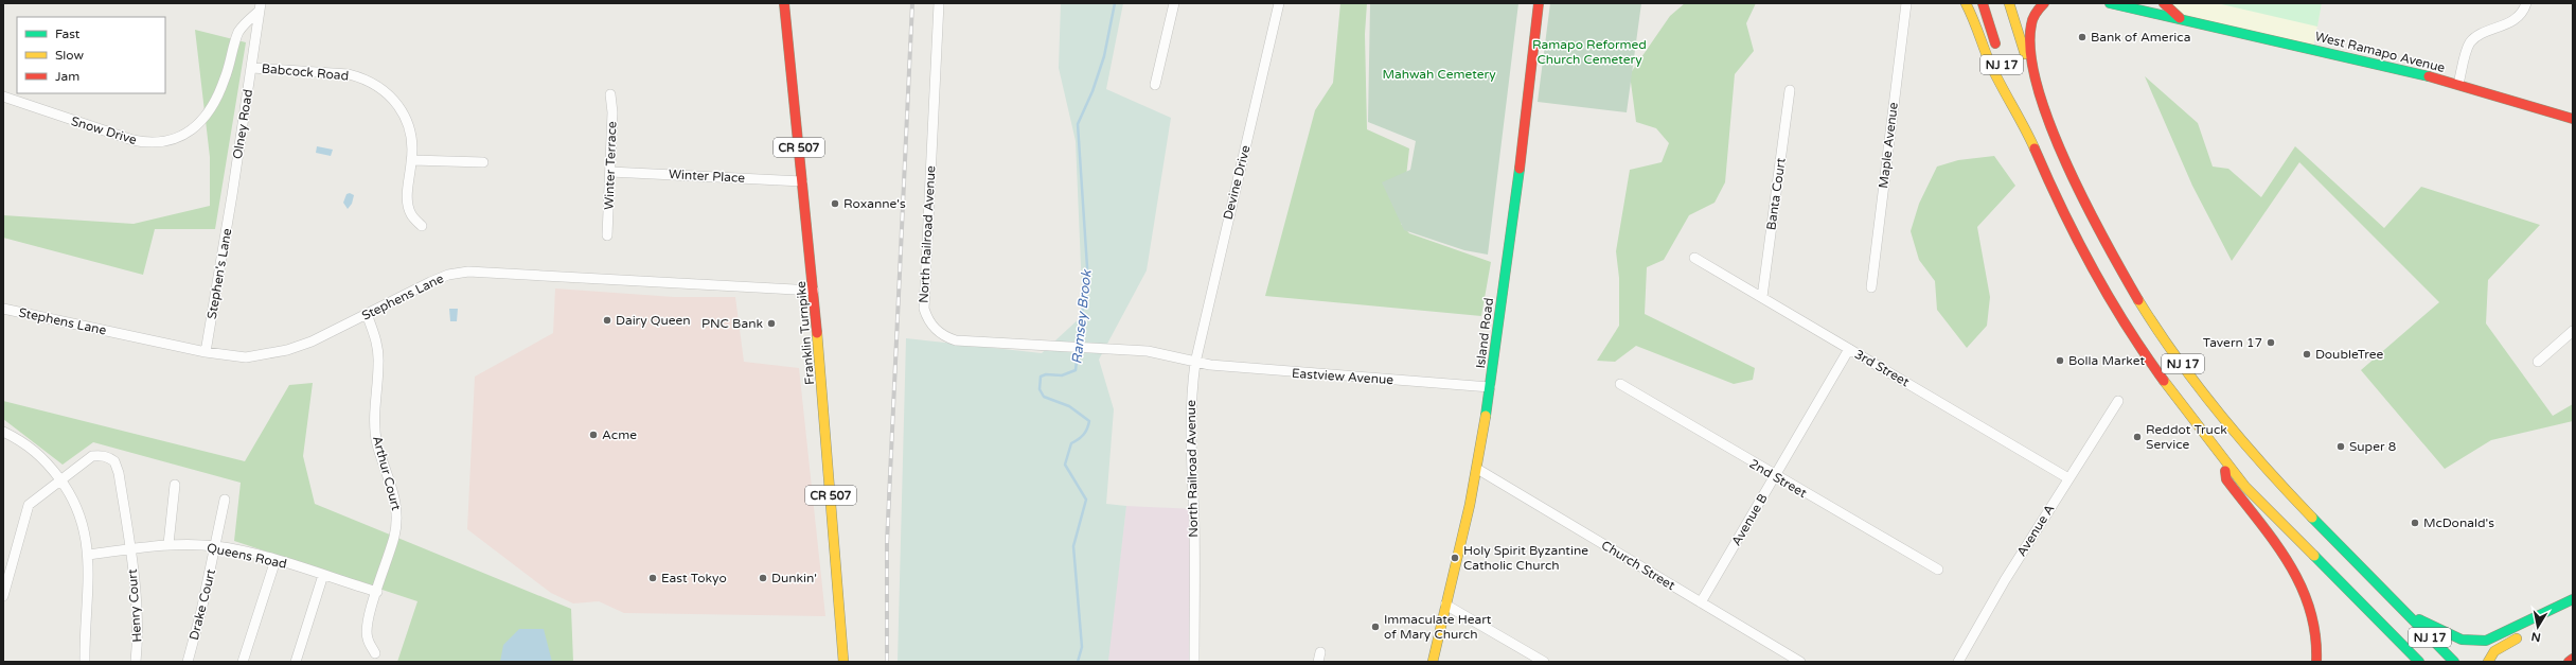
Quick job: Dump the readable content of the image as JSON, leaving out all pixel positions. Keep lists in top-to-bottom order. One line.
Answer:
{"streets":{"main road":["West Ramapo Avenue","NJ 17","CR 507","Franklin Turnpike","Island Road"],"street":["Babcock Road","Olney Road","Snow Drive","Maple Avenue","Winter Terrace","Winter Place","Devine Drive","Banta Court","North Railroad Avenue","Stephen's Lane","Stephens Lane","3rd Street","Eastview Avenue","Arthur Court","2nd Street","Avenue B","Avenue A","Queens Road","Church Street","Drake Court","Henry Court"]},"crossings":[["Babcock Road","Olney Road"],["Olney Road","Snow Drive"],["Olney Road","Stephen's Lane"],["Winter Terrace","Winter Place"],["Winter Place","Franklin Turnpike"],["Devine Drive","North Railroad Avenue"],["Devine Drive","Eastview Avenue"],["Banta Court","3rd Street"],["North Railroad Avenue","Eastview Avenue"],["Stephen's Lane","Stephens Lane"],["Stephens Lane","Franklin Turnpike"],["Stephens Lane","Arthur Court"],["Island Road","Eastview Avenue"],["Island Road","Church Street"],["3rd Street","Avenue B"],["3rd Street","Avenue A"],["Arthur Court","Queens Road"],["2nd Street","Avenue B"],["Avenue B","Church Street"],["Queens Road","Drake Court"],["Queens Road","Henry Court"]],"water":["Ramsey Brook"],"parks":["Ramapo Reformed Church Cemetery","Mahwah Cemetery"],"places":["Bank of America","Roxanne's","Dairy Queen","PNC Bank","Tavern 17","DoubleTree","Bolla Market","Acme","Reddot Truck Service","Super 8","McDonald's","Holy Spirit Byzantine Catholic Church","East Tokyo","Dunkin'","Immaculate Heart of Mary Church"],"legend":["Fast","Slow","Jam"],"north":"bottom"}
